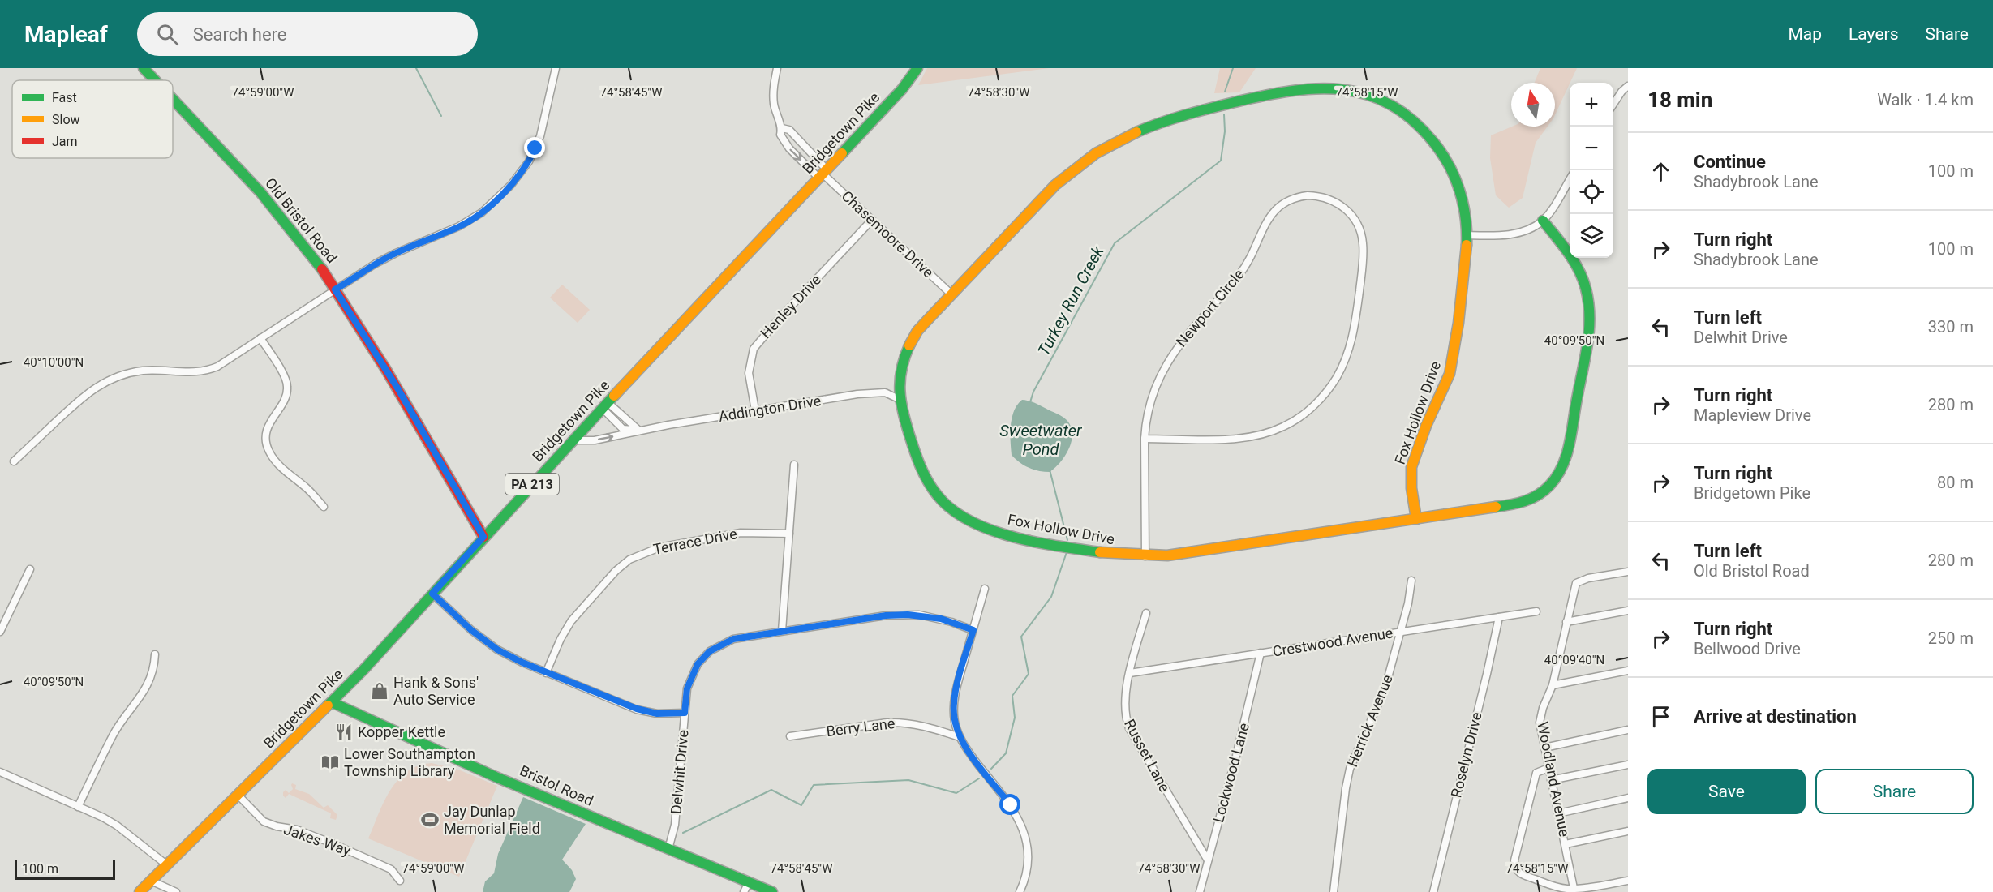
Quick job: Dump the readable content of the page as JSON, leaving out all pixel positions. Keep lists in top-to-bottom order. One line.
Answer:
{"streets":{"main road":["Bridgetown Pike","Old Bristol Road","Fox Hollow Drive","PA 213","Bristol Road"],"street":["Chasemoore Drive","Henley Drive","Newport Circle","Addington Drive","Terrace Drive","Crestwood Avenue","Herrick Avenue","Berry Lane","Roselyn Drive","Russet Lane","Delwhit Drive","Lockwood Lane","Woodland Avenue","Jakes Way"]},"crossings":[["Bridgetown Pike","Old Bristol Road"],["Bridgetown Pike","Chasemoore Drive"],["Bridgetown Pike","Addington Drive"],["Bridgetown Pike","Bristol Road"],["Bridgetown Pike","Jakes Way"],["Chasemoore Drive","Henley Drive"],["Chasemoore Drive","Fox Hollow Drive"],["Henley Drive","Addington Drive"],["Newport Circle","Fox Hollow Drive"],["Addington Drive","Fox Hollow Drive"],["Crestwood Avenue","Herrick Avenue"],["Crestwood Avenue","Roselyn Drive"],["Crestwood Avenue","Russet Lane"],["Crestwood Avenue","Lockwood Lane"],["Russet Lane","Lockwood Lane"],["Delwhit Drive","Bristol Road"]],"water":["Turkey Run Creek","Sweetwater Pond"],"places":{"shop":["Hank & Sons' Auto Service"],"restaurant":["Kopper Kettle"],"library":["Lower Southampton Township Library"],"sports":["Jay Dunlap Memorial Field"]},"legend":["Fast","Slow","Jam"],"scale_bar":"100 m","north":"top","page":{"header":"Mapleaf","search":"Search here","nav":["Map","Layers","Share"],"heading":["18 min","Walk · 1.4 km"],"map_buttons":["+","−"],"list":[["Continue","Shadybrook Lane","100 m"],["Turn right","Shadybrook Lane","100 m"],["Turn left","Delwhit Drive","330 m"],["Turn right","Mapleview Drive","280 m"],["Turn right","Bridgetown Pike","80 m"],["Turn left","Old Bristol Road","280 m"],["Turn right","Bellwood Drive","250 m"],"Arrive at destination"],"buttons":["Save","Share"],"scale":"100 m"},"coordinates":["74°59'00\"W","74°58'45\"W","74°58'30\"W","74°58'15\"W","40°09'50\"N","40°10'00\"N","40°09'40\"N"]}
